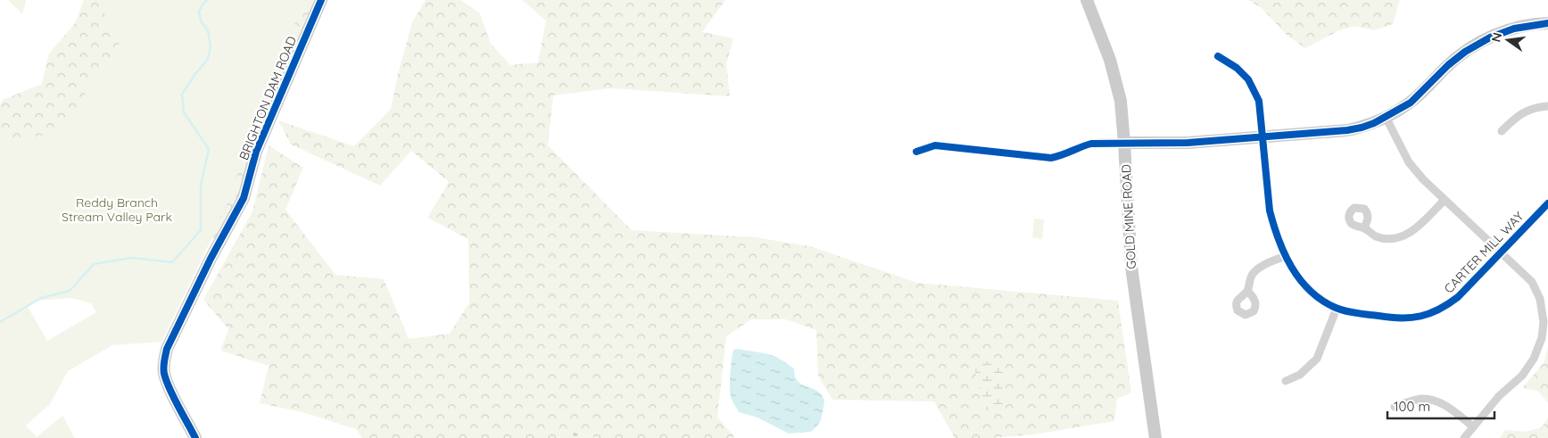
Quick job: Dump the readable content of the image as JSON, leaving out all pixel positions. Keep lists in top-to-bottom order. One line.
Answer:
{"streets":{"street":["BRIGHTON DAM ROAD","GOLD MINE ROAD","CARTER MILL WAY"]},"parks":["Reddy Branch Stream Valley Park"],"scale_bar":"100 m","north":"left"}
